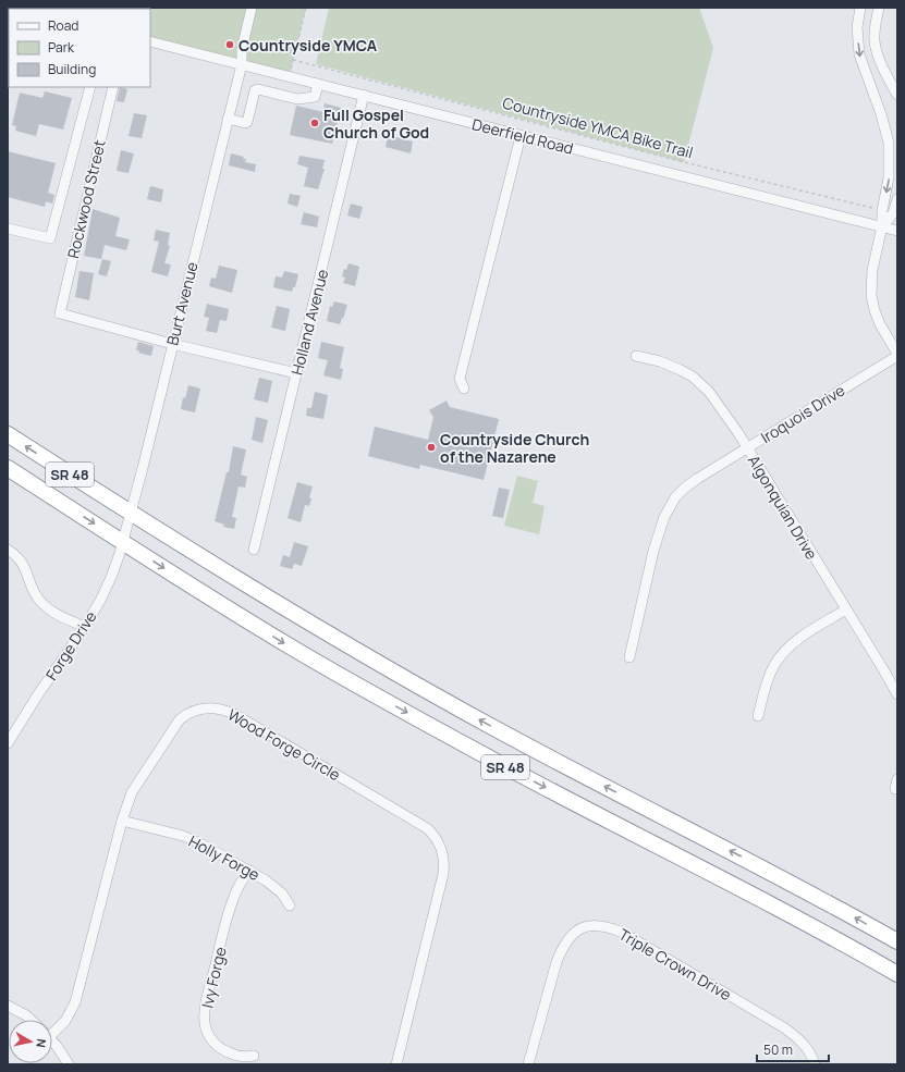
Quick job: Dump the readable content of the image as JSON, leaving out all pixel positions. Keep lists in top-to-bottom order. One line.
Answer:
{"streets":{"highway":["SR 48"],"street":["Deerfield Road","Rockwood Street","Burt Avenue","Holland Avenue","Iroquois Drive","Algonquian Drive","Forge Drive","Wood Forge Circle","Holly Forge","Triple Crown Drive","Ivy Forge"],"path":["Countryside YMCA Bike Trail"]},"crossings":[["Deerfield Road","Burt Avenue"],["Deerfield Road","Holland Avenue"],["Rockwood Street","Burt Avenue"],["Burt Avenue","SR 48"],["Burt Avenue","Forge Drive"],["Iroquois Drive","Algonquian Drive"],["SR 48","Forge Drive"],["Wood Forge Circle","Holly Forge"],["Holly Forge","Ivy Forge"]],"places":["Countryside YMCA","Full Gospel Church of God","Countryside Church of the Nazarene"],"legend":["Road","Park","Building"],"scale_bar":"50 m","north":"right"}
